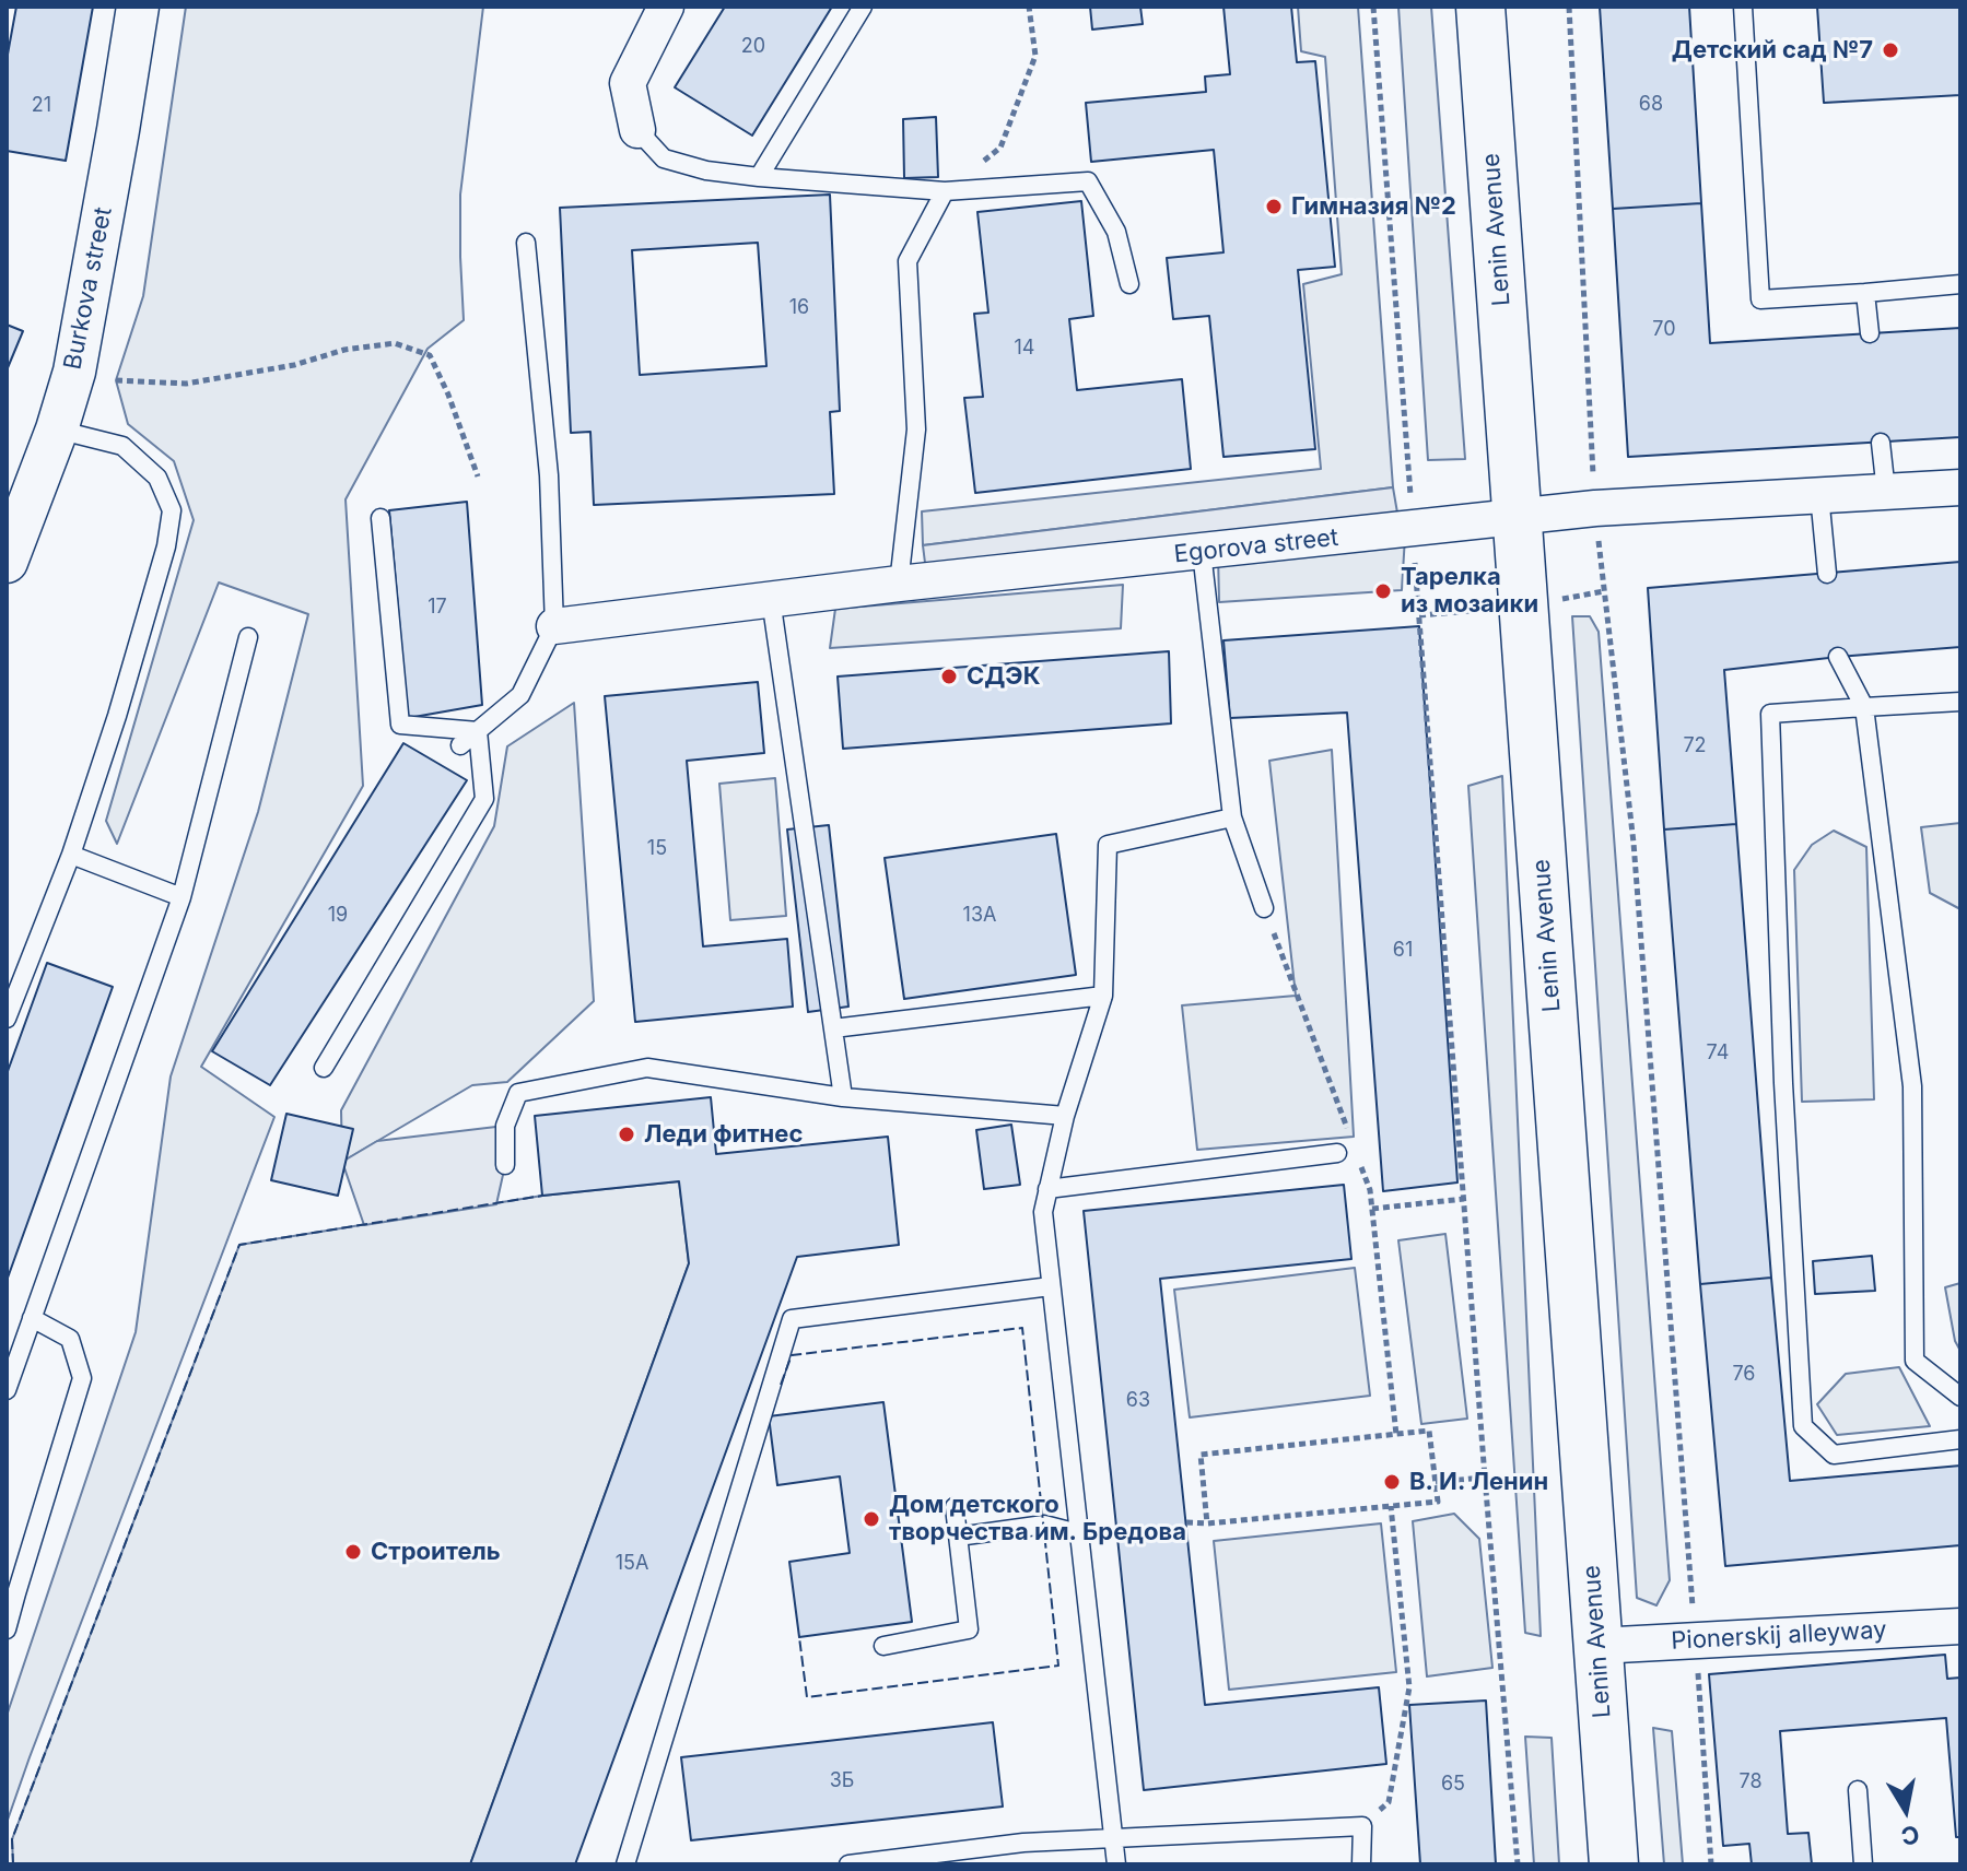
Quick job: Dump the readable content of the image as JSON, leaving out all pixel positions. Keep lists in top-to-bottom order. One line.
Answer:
{"streets":{"main road":["Lenin Avenue"],"street":["Burkova street","Egorova street","Pionerskij alleyway"]},"crossings":[["Lenin Avenue","Egorova street"],["Lenin Avenue","Pionerskij alleyway"]],"places":["Детский сад №7","Гимназия №2","Тарелка из мозаики","СДЭК","Леди фитнес","В. И. Ленин","Дом детского творчества им. Бредова","Строитель"],"house_numbers":["20","68","21","16","70","14","17","72","15","19","13А","61","74","76","63","15А","3Б","78","65"],"north":"bottom"}
